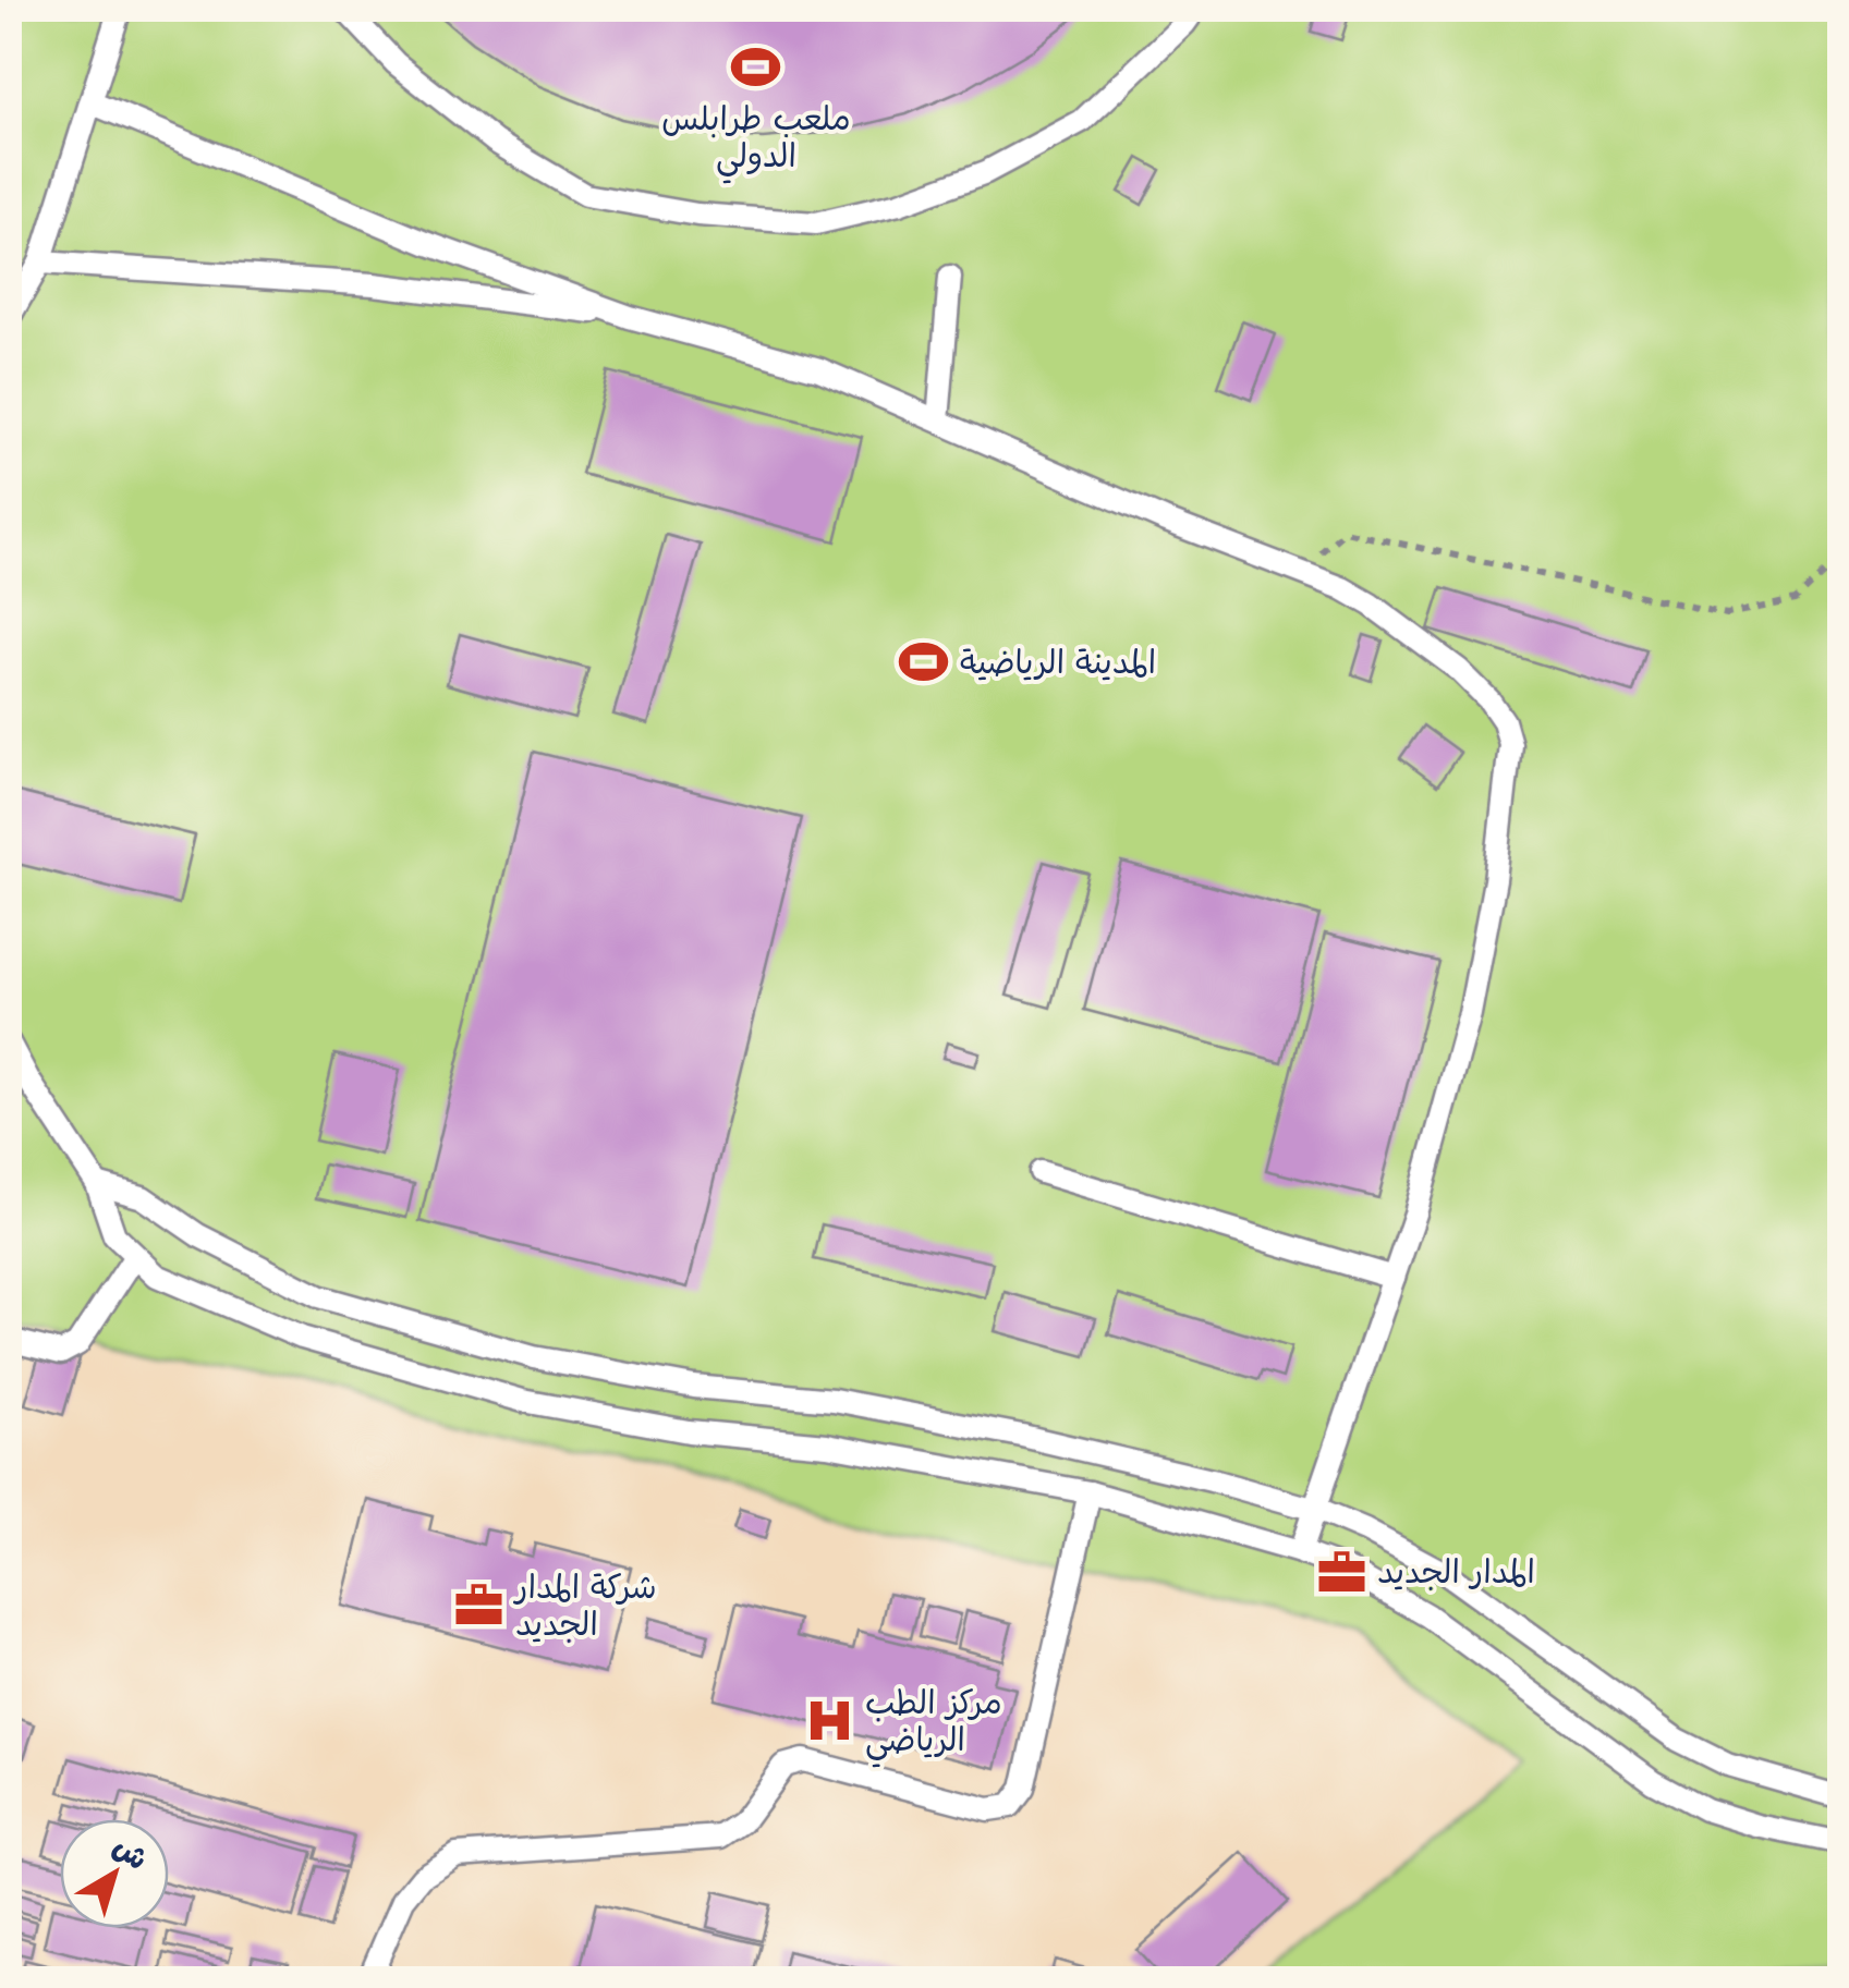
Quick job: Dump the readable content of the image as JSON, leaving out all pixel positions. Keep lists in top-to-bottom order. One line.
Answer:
{"places":{"sports":["ملعب طرابلس الدولي","المدينة الرياضية"],"office":["المدار الجديد","شركة المدار الجديد"],"hospital":["مركز الطب الرياضي"]},"north":"top right"}
